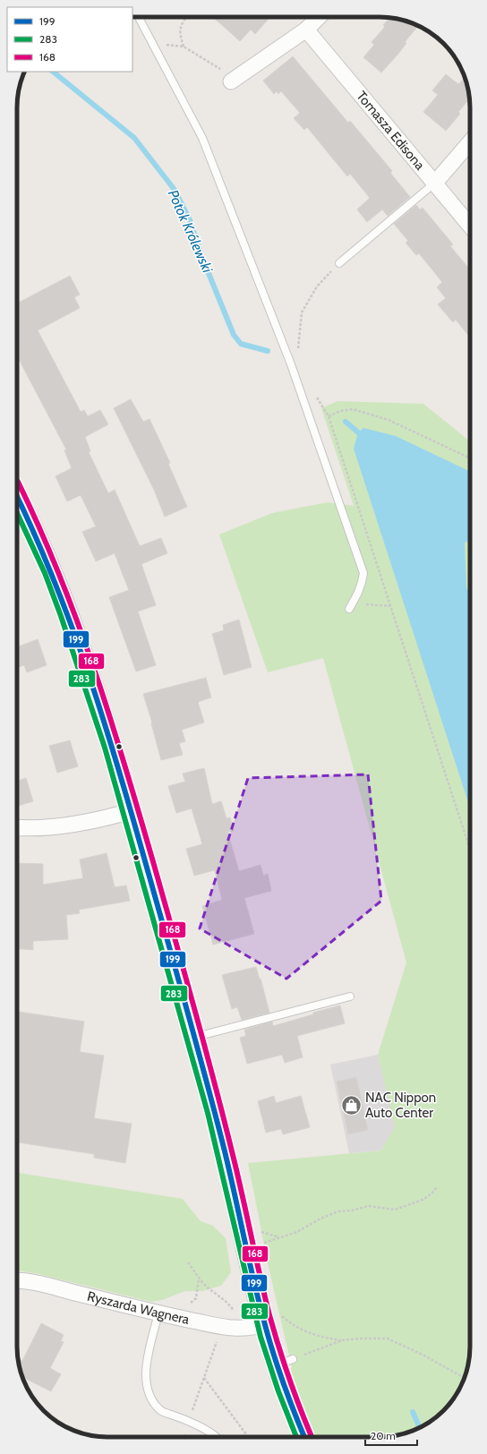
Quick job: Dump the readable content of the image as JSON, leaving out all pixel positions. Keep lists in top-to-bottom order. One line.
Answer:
{"streets":{"street":["Tomasza Edisona","Ryszarda Wagnera"]},"water":["Potok Królewski"],"places":{"shop":["NAC Nippon Auto Center"]},"lines":["transit line 168","transit line 199","transit line 283"],"legend":["199","283","168"],"scale_bar":"20 m"}
